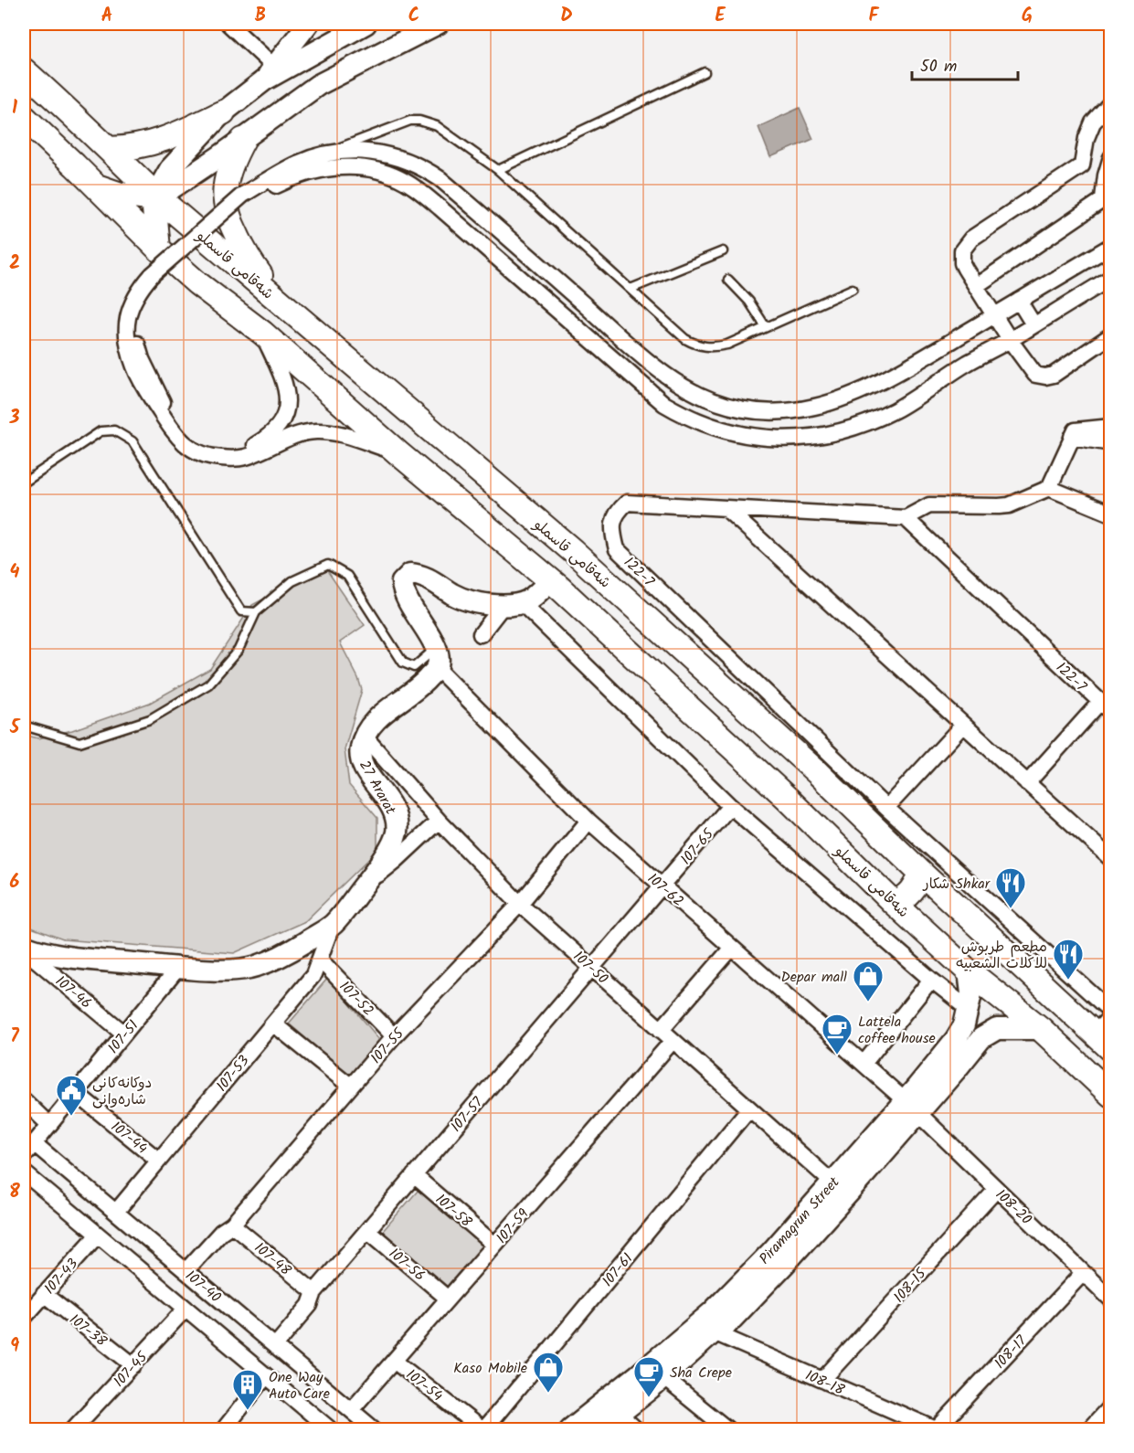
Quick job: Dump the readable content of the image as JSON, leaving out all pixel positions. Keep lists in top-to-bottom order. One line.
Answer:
{"streets":{"main road":["شەقامی قاسملو","27 Ararat","Piramagrun Street"],"street":["122-7","107-65","107-62","107-50","107-46","107-52","107-51","107-55","107-53","107-57","107-44","108-20","107-58","107-59","107-48","107-56","107-61","107-43","108-15","107-40","107-38","108-17","107-45","108-18","107-54"]},"crossings":[["شەقامی قاسملو","Piramagrun Street"],["27 Ararat","107-62"],["27 Ararat","107-50"],["27 Ararat","107-46"],["27 Ararat","107-51"],["27 Ararat","107-53"],["107-65","107-62"],["107-65","107-57"],["107-62","107-55"],["107-62","107-57"],["107-62","108-20"],["107-62","Piramagrun Street"],["107-50","107-55"],["107-50","107-57"],["107-50","Piramagrun Street"],["107-50","107-59"],["107-50","107-61"],["107-46","107-51"],["107-52","107-55"],["107-52","107-53"],["107-51","107-44"],["107-51","107-40"],["107-55","107-48"],["107-55","107-40"],["107-53","107-44"],["107-53","107-40"],["107-57","107-58"],["107-57","107-48"],["107-57","107-56"],["107-57","107-40"],["108-20","Piramagrun Street"],["108-20","108-15"],["108-20","108-17"],["107-58","107-59"],["Piramagrun Street","108-18"],["107-59","107-56"],["107-59","107-40"],["107-59","107-54"],["107-61","107-54"],["107-43","107-38"],["108-15","108-18"],["107-38","107-45"],["108-17","108-18"]],"places":{"restaurant":["شکار Shkar","مطعم طربوش للاكلات الشعبيه"],"shop":["Depar mall","Kaso Mobile"],"cafe":["Lattela coffee house","Sha Crepe"],"public building":["دوکانەکانی شارەوانی"],"building":["One Way Auto Care"]},"scale_bar":"50 m","grid":{"columns":["A","B","C","D","E","F","G"],"rows":["1","2","3","4","5","6","7","8","9"]}}
